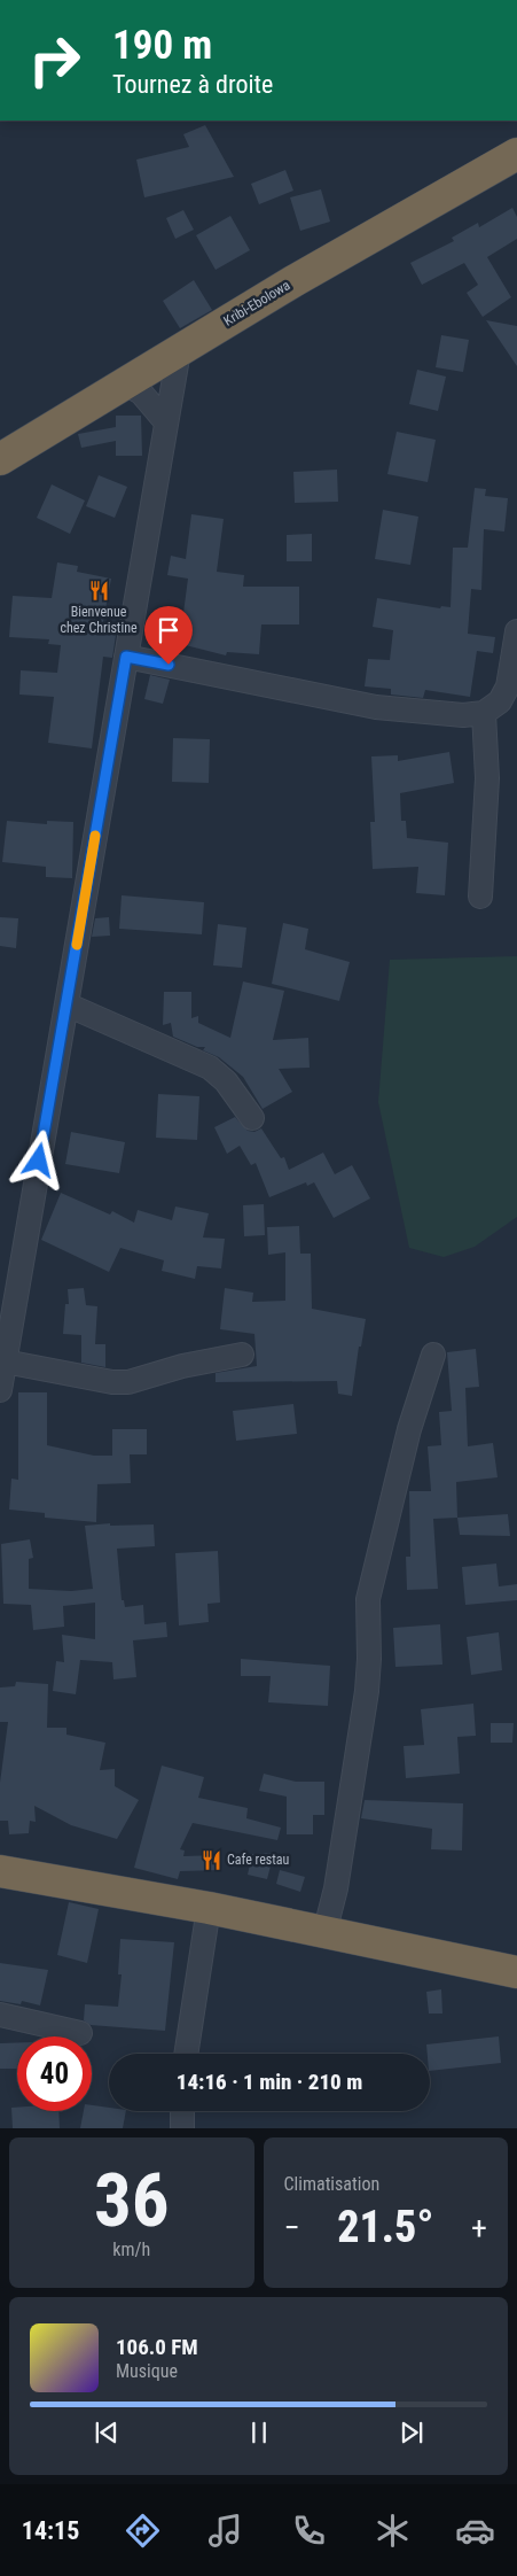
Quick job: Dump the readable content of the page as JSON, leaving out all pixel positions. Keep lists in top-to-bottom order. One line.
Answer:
{"streets":{"highway":["Kribi-Ebolowa"]},"places":{"restaurant":["Bienvenue chez Christine","Cafe restau"]},"page":{"turn":["190 m","Tournez à droite"],"limit":"40","trip":"14:16 · 1 min · 210 m","tile":[["36","km/h"],"Climatisation"],"heat":["−","21.5°","+"],"song":["106.0 FM","Musique"],"tabs":"14:15"}}
